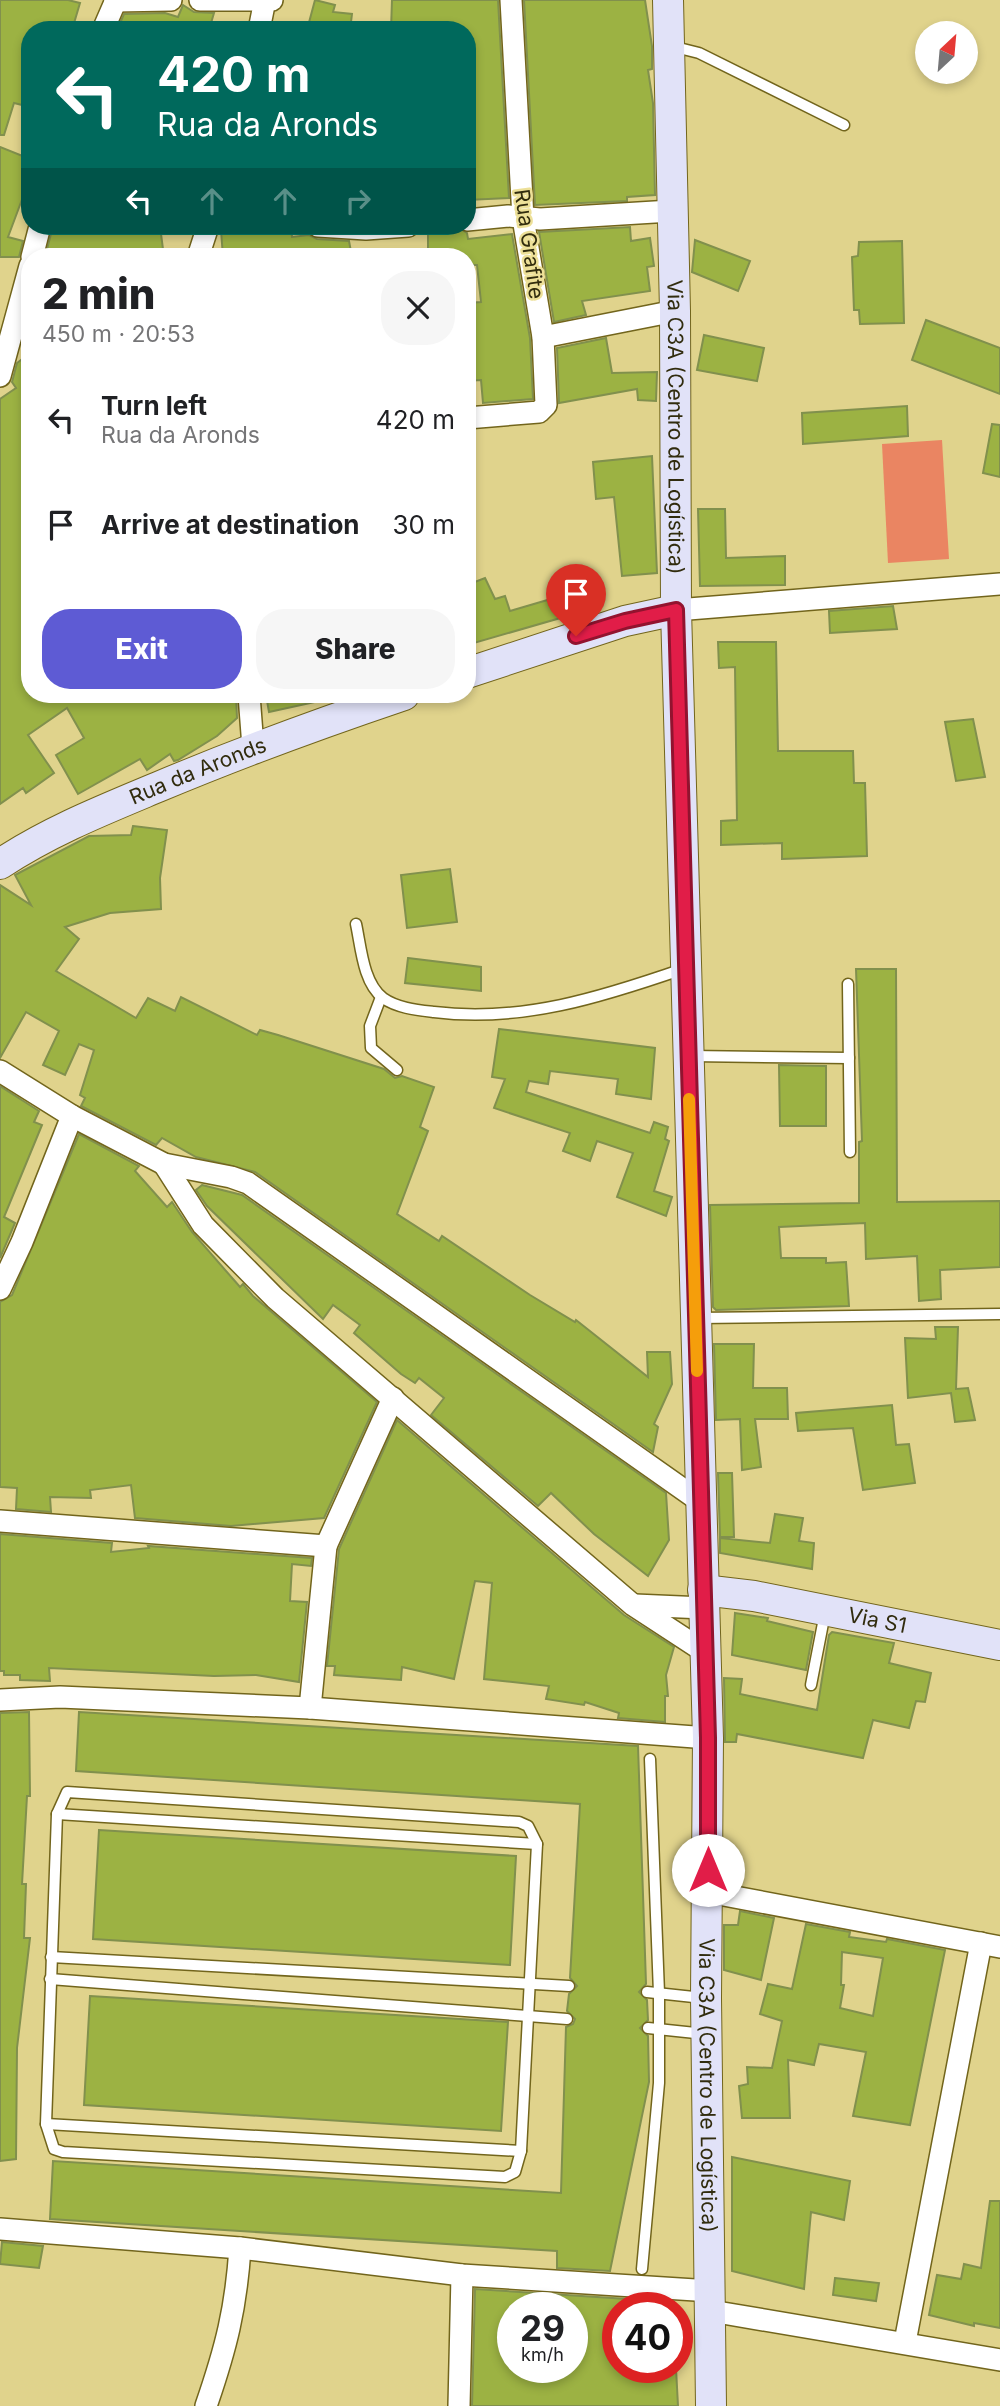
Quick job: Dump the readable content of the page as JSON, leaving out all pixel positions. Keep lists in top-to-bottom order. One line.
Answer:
{"streets":{"street":["Rua Grafite","Via C3A (Centro de Logística)","Rua da Aronds","Via S1"]},"crossings":[["Via C3A (Centro de Logística)","Via S1"]],"north":"top right","page":{"turn":["420 m","Rua da Aronds"],"heading":["2 min","450 m · 20:53"],"list":[{"name":"Turn left","note":"Rua da Aronds","value":"420 m"},{"name":"Arrive at destination","value":"30 m"}],"buttons":["Exit","Share"],"speed":"29 km/h","limit":"40"}}
